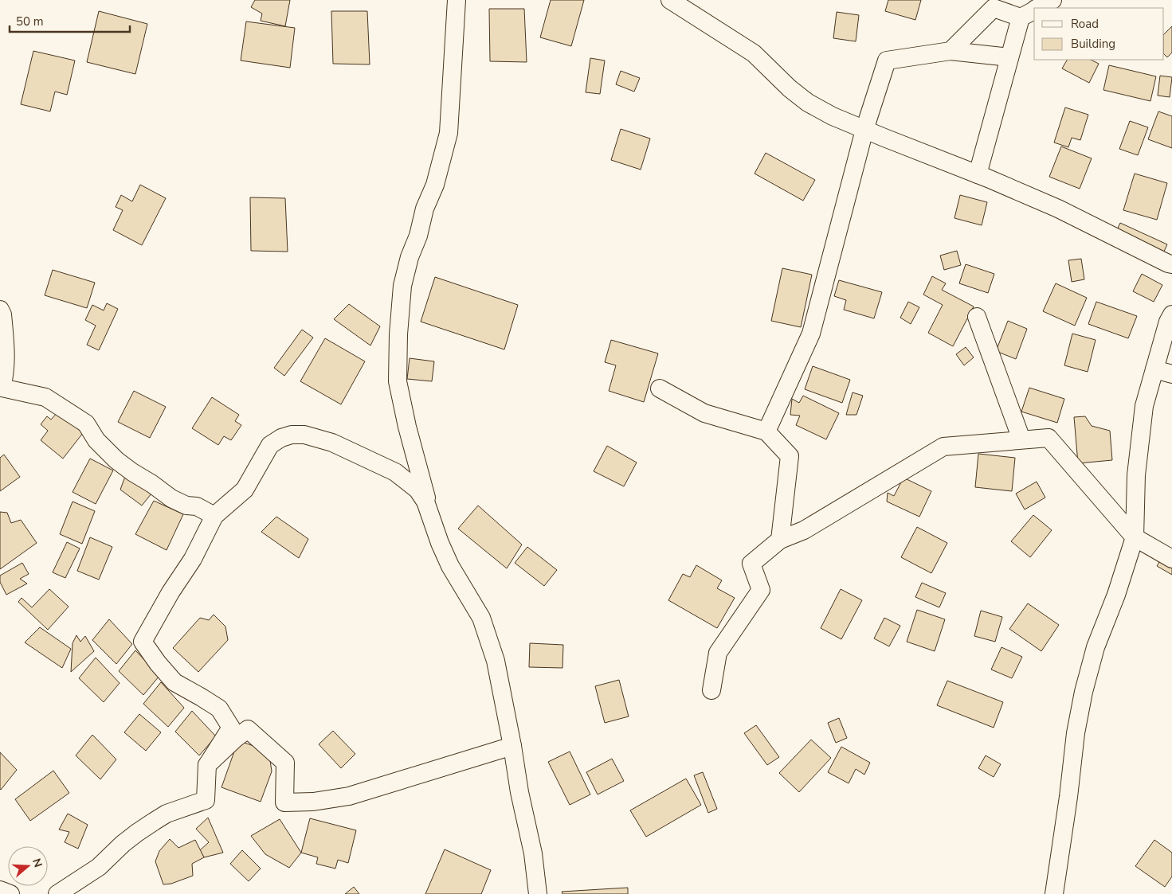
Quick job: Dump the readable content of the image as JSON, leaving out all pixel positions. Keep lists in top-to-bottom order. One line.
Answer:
{"legend":["Road","Building"],"scale_bar":"50 m","north":"right"}
